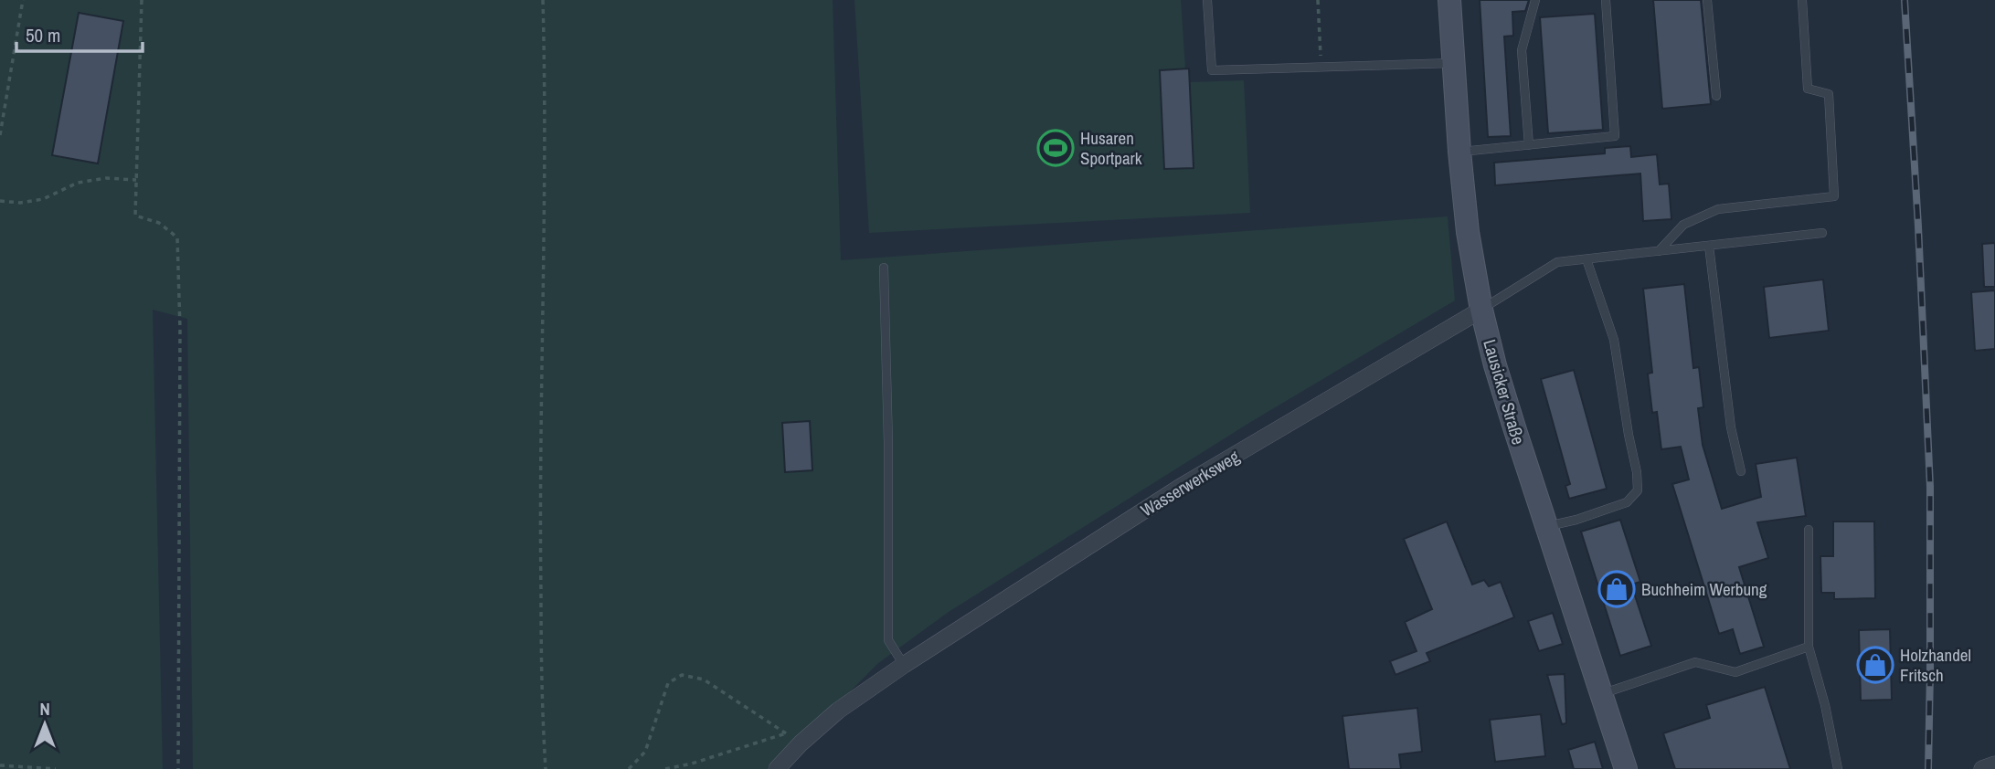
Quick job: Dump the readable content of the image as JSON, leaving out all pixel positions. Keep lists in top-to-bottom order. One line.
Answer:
{"streets":{"main road":["Lausicker Straße"],"street":["Wasserwerksweg"]},"crossings":[["Lausicker Straße","Wasserwerksweg"]],"places":{"sports":["Husaren Sportpark"],"shop":["Buchheim Werbung","Holzhandel Fritsch"]},"scale_bar":"50 m","north":"top"}
